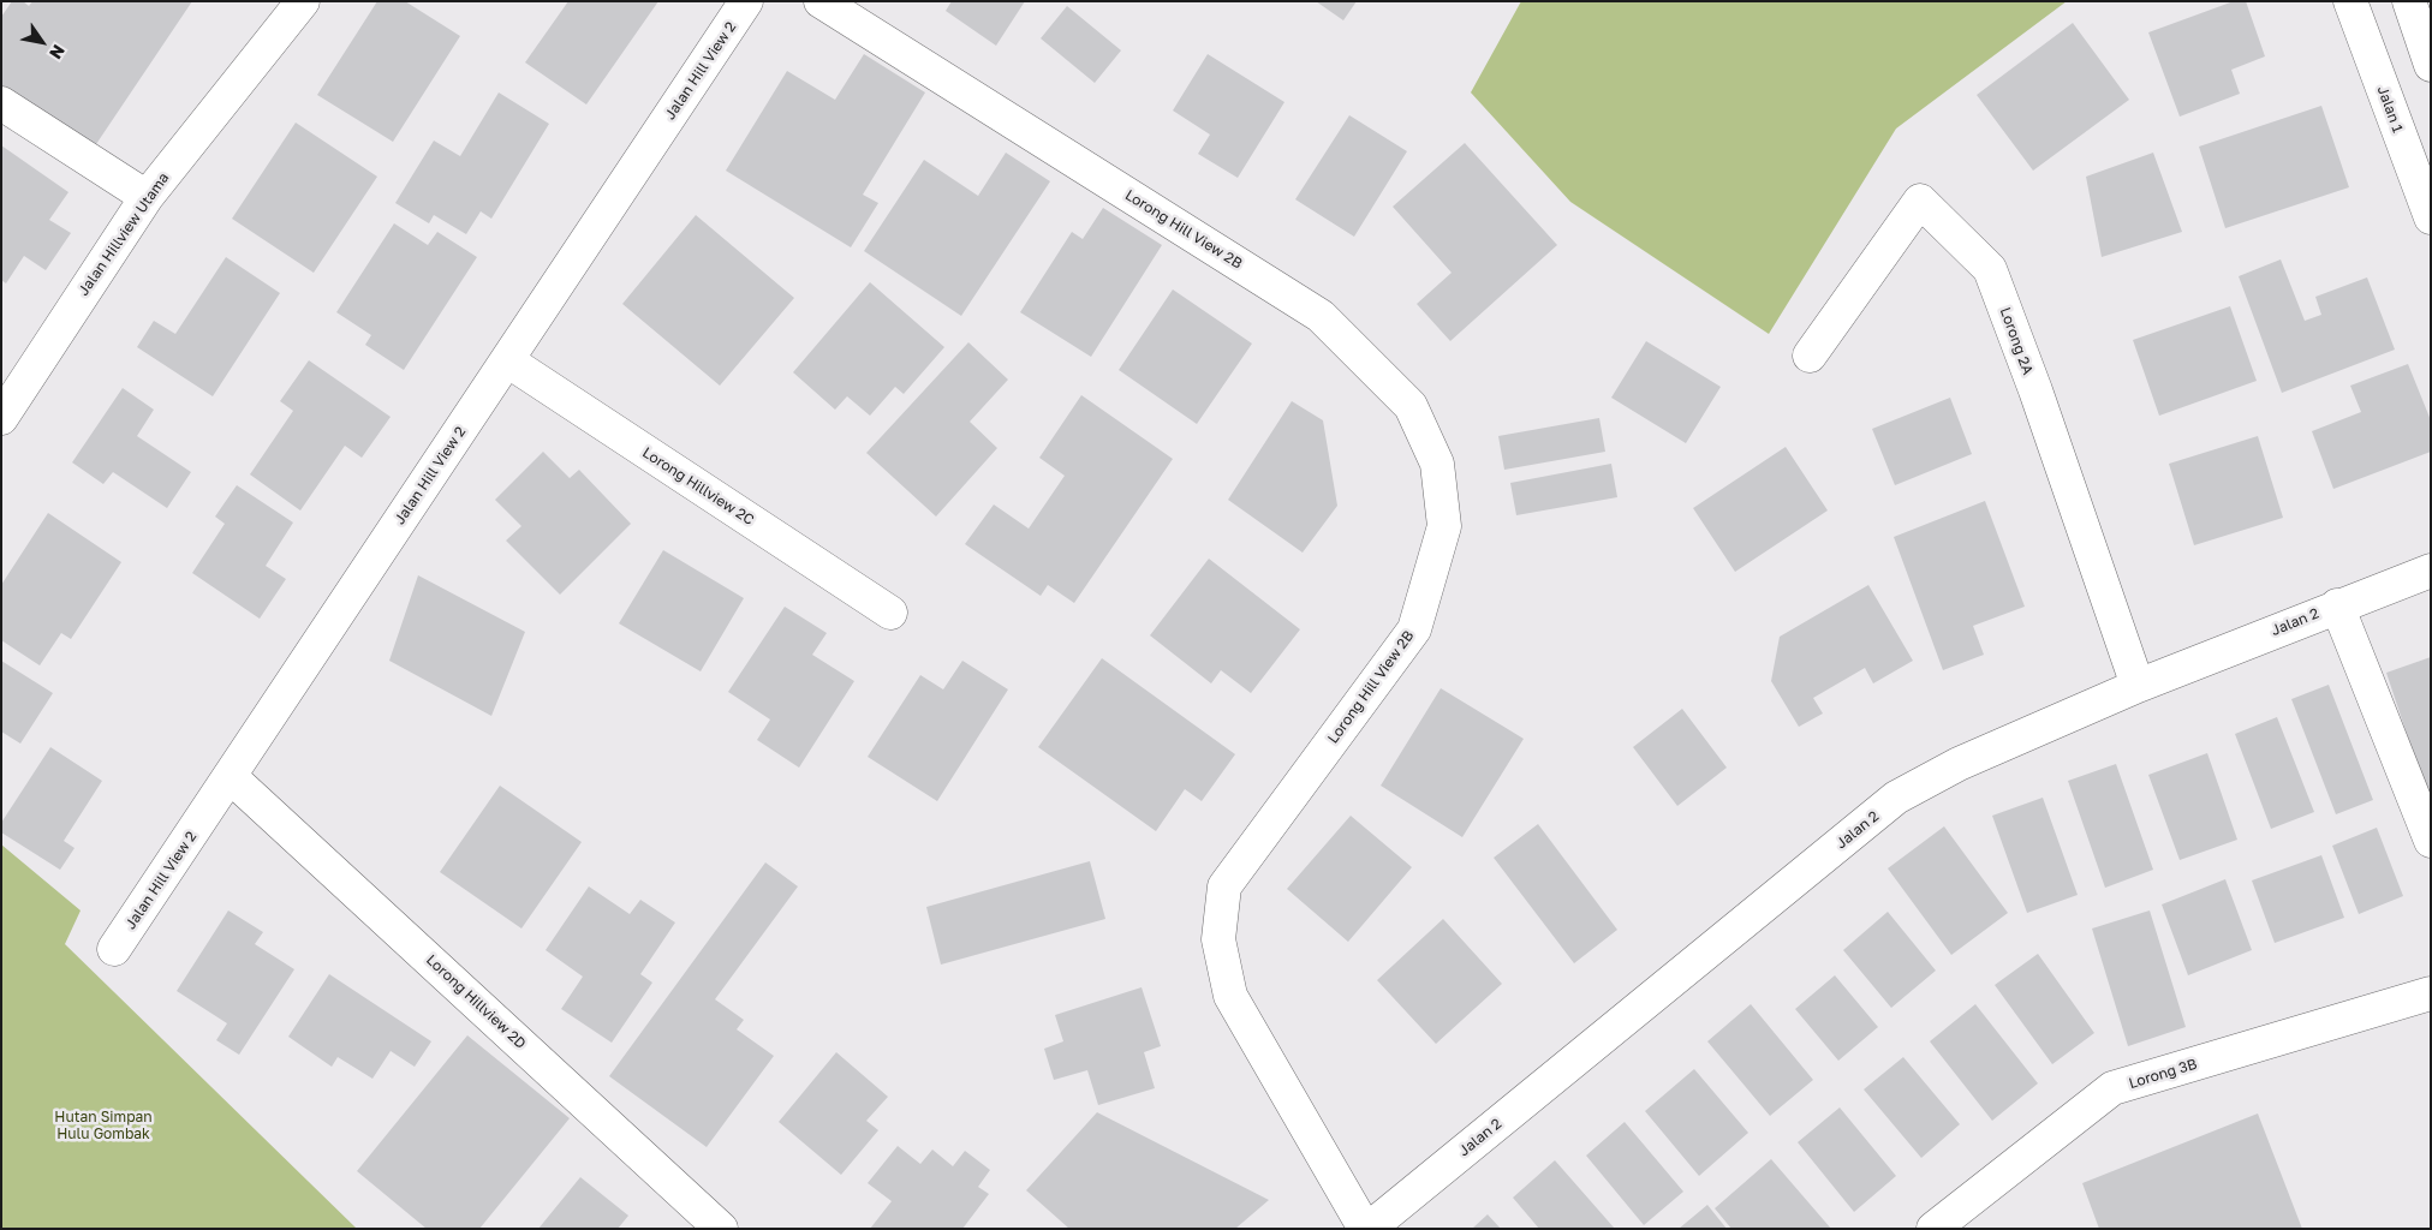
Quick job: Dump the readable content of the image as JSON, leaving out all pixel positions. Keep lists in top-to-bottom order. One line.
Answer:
{"streets":{"street":["Jalan Hill View 2","Jalan 1","Lorong Hill View 2B","Jalan Hillview Utama","Lorong 2A","Lorong Hillview 2C","Jalan 2","Lorong Hillview 2D","Lorong 3B"]},"crossings":[["Jalan Hill View 2","Lorong Hillview 2C"],["Jalan Hill View 2","Lorong Hillview 2D"],["Lorong Hill View 2B","Jalan 2"],["Lorong 2A","Jalan 2"]],"parks":["Hutan Simpan Hulu Gombak"],"north":"bottom right"}
